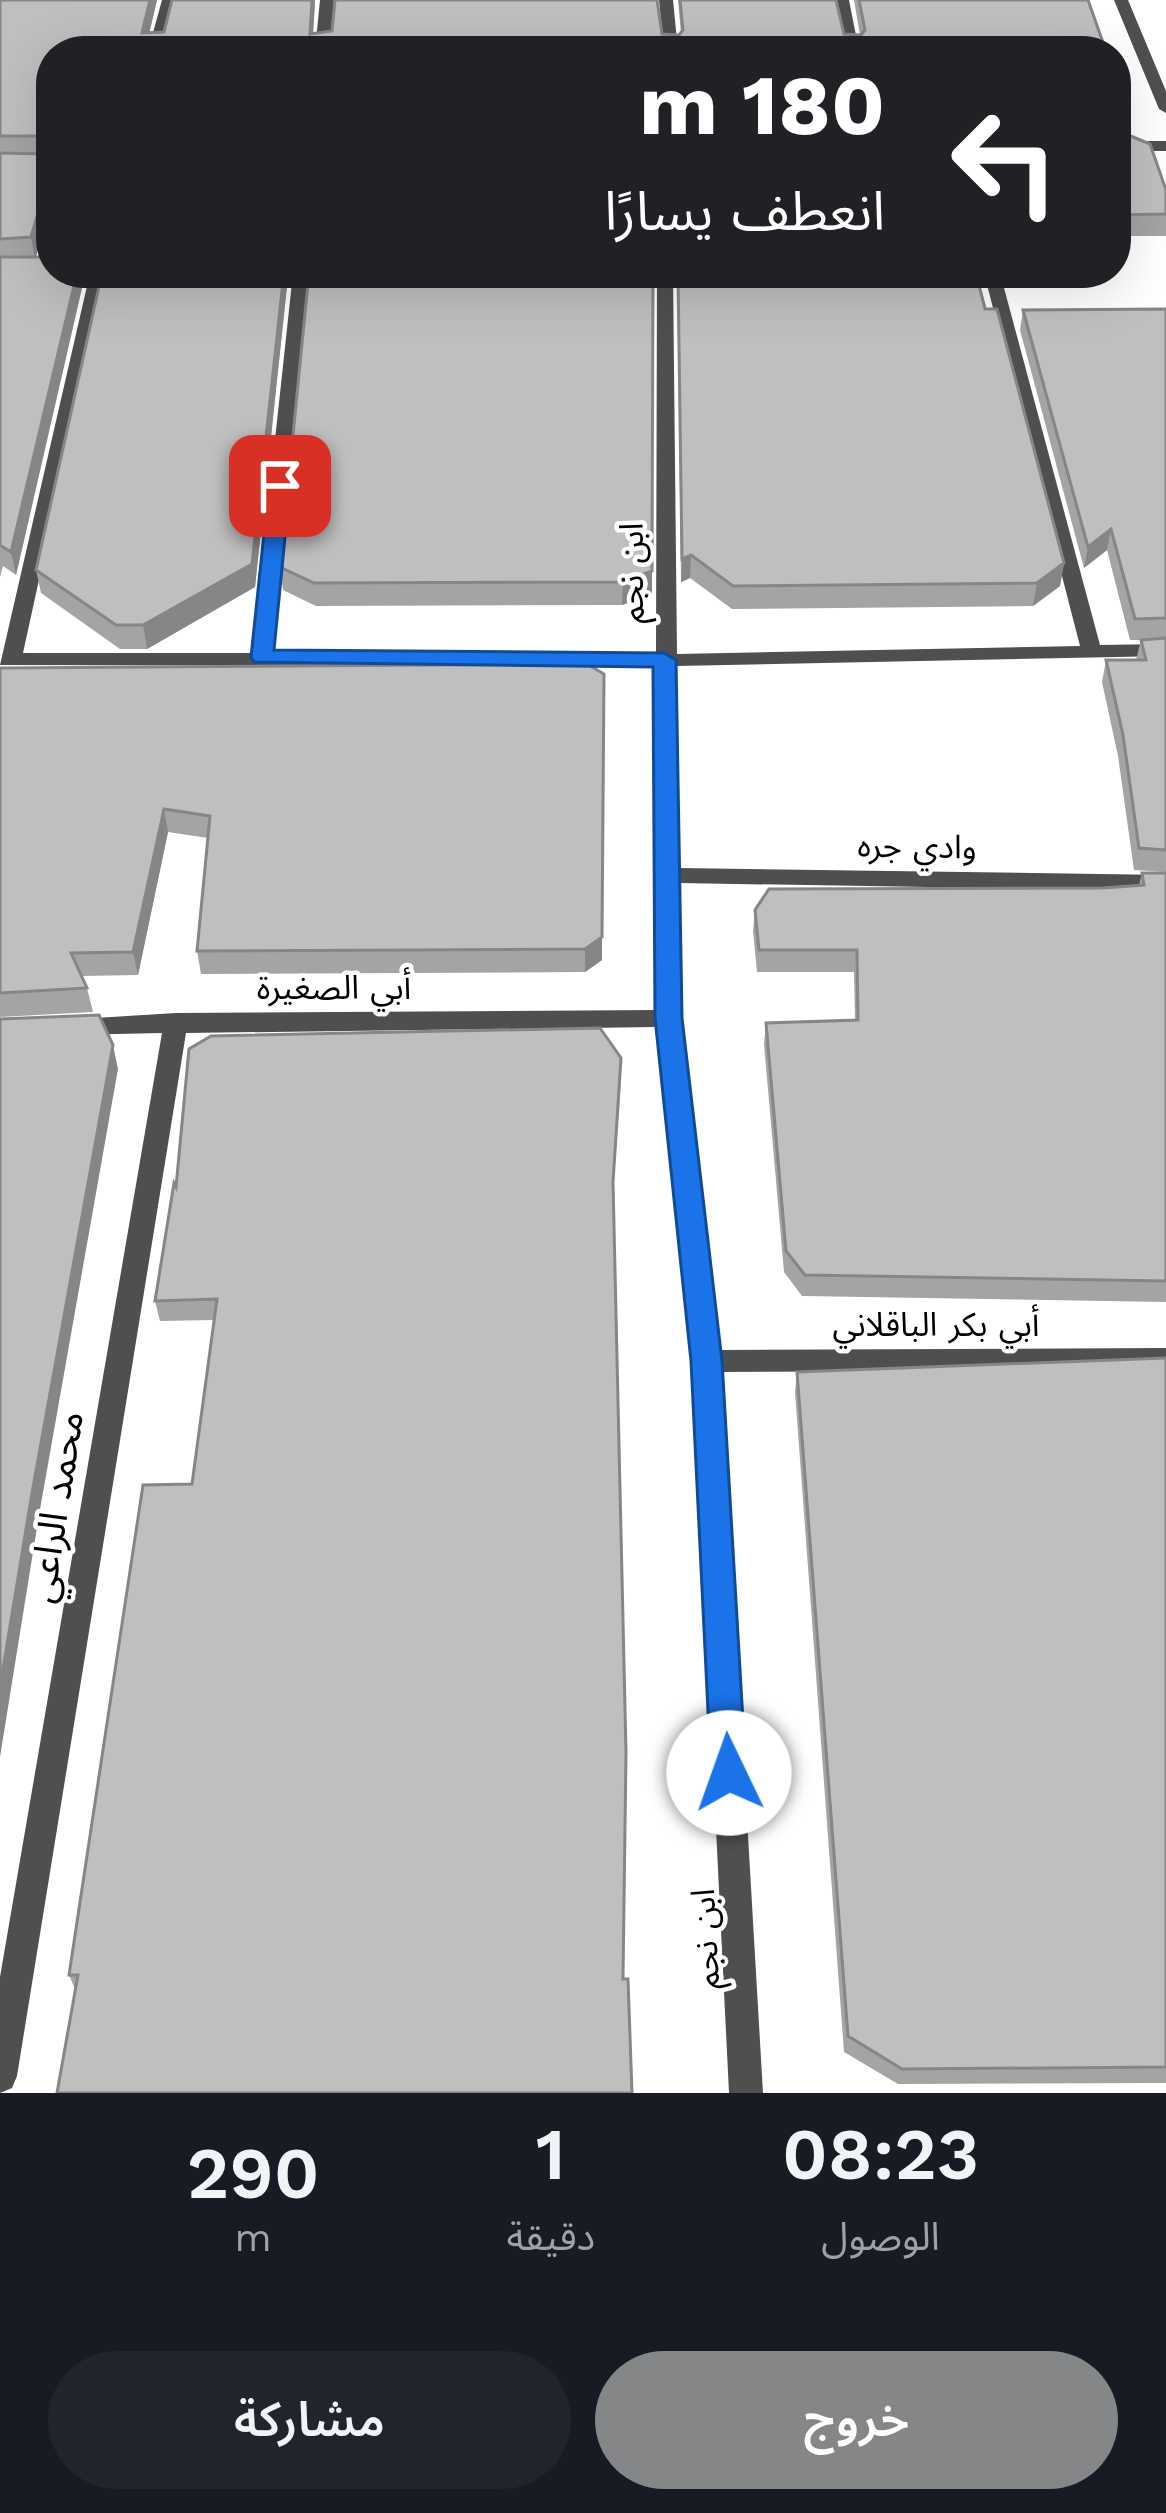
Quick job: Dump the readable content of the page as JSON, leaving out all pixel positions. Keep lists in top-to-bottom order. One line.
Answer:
{"streets":{"street":["ابن نجم","وادي جره","أبي الصغيرة","أبي بكر الباقلاني","محمد الراعي"]},"crossings":[["ابن نجم","وادي جره"],["ابن نجم","أبي الصغيرة"],["ابن نجم","أبي بكر الباقلاني"],["أبي الصغيرة","محمد الراعي"]],"page":{"turn":["180 m","انعطف يسارًا"],"eta":["08:23","الوصول","1","دقيقة","290","m"],"buttons":["خروج","مشاركة"]}}
